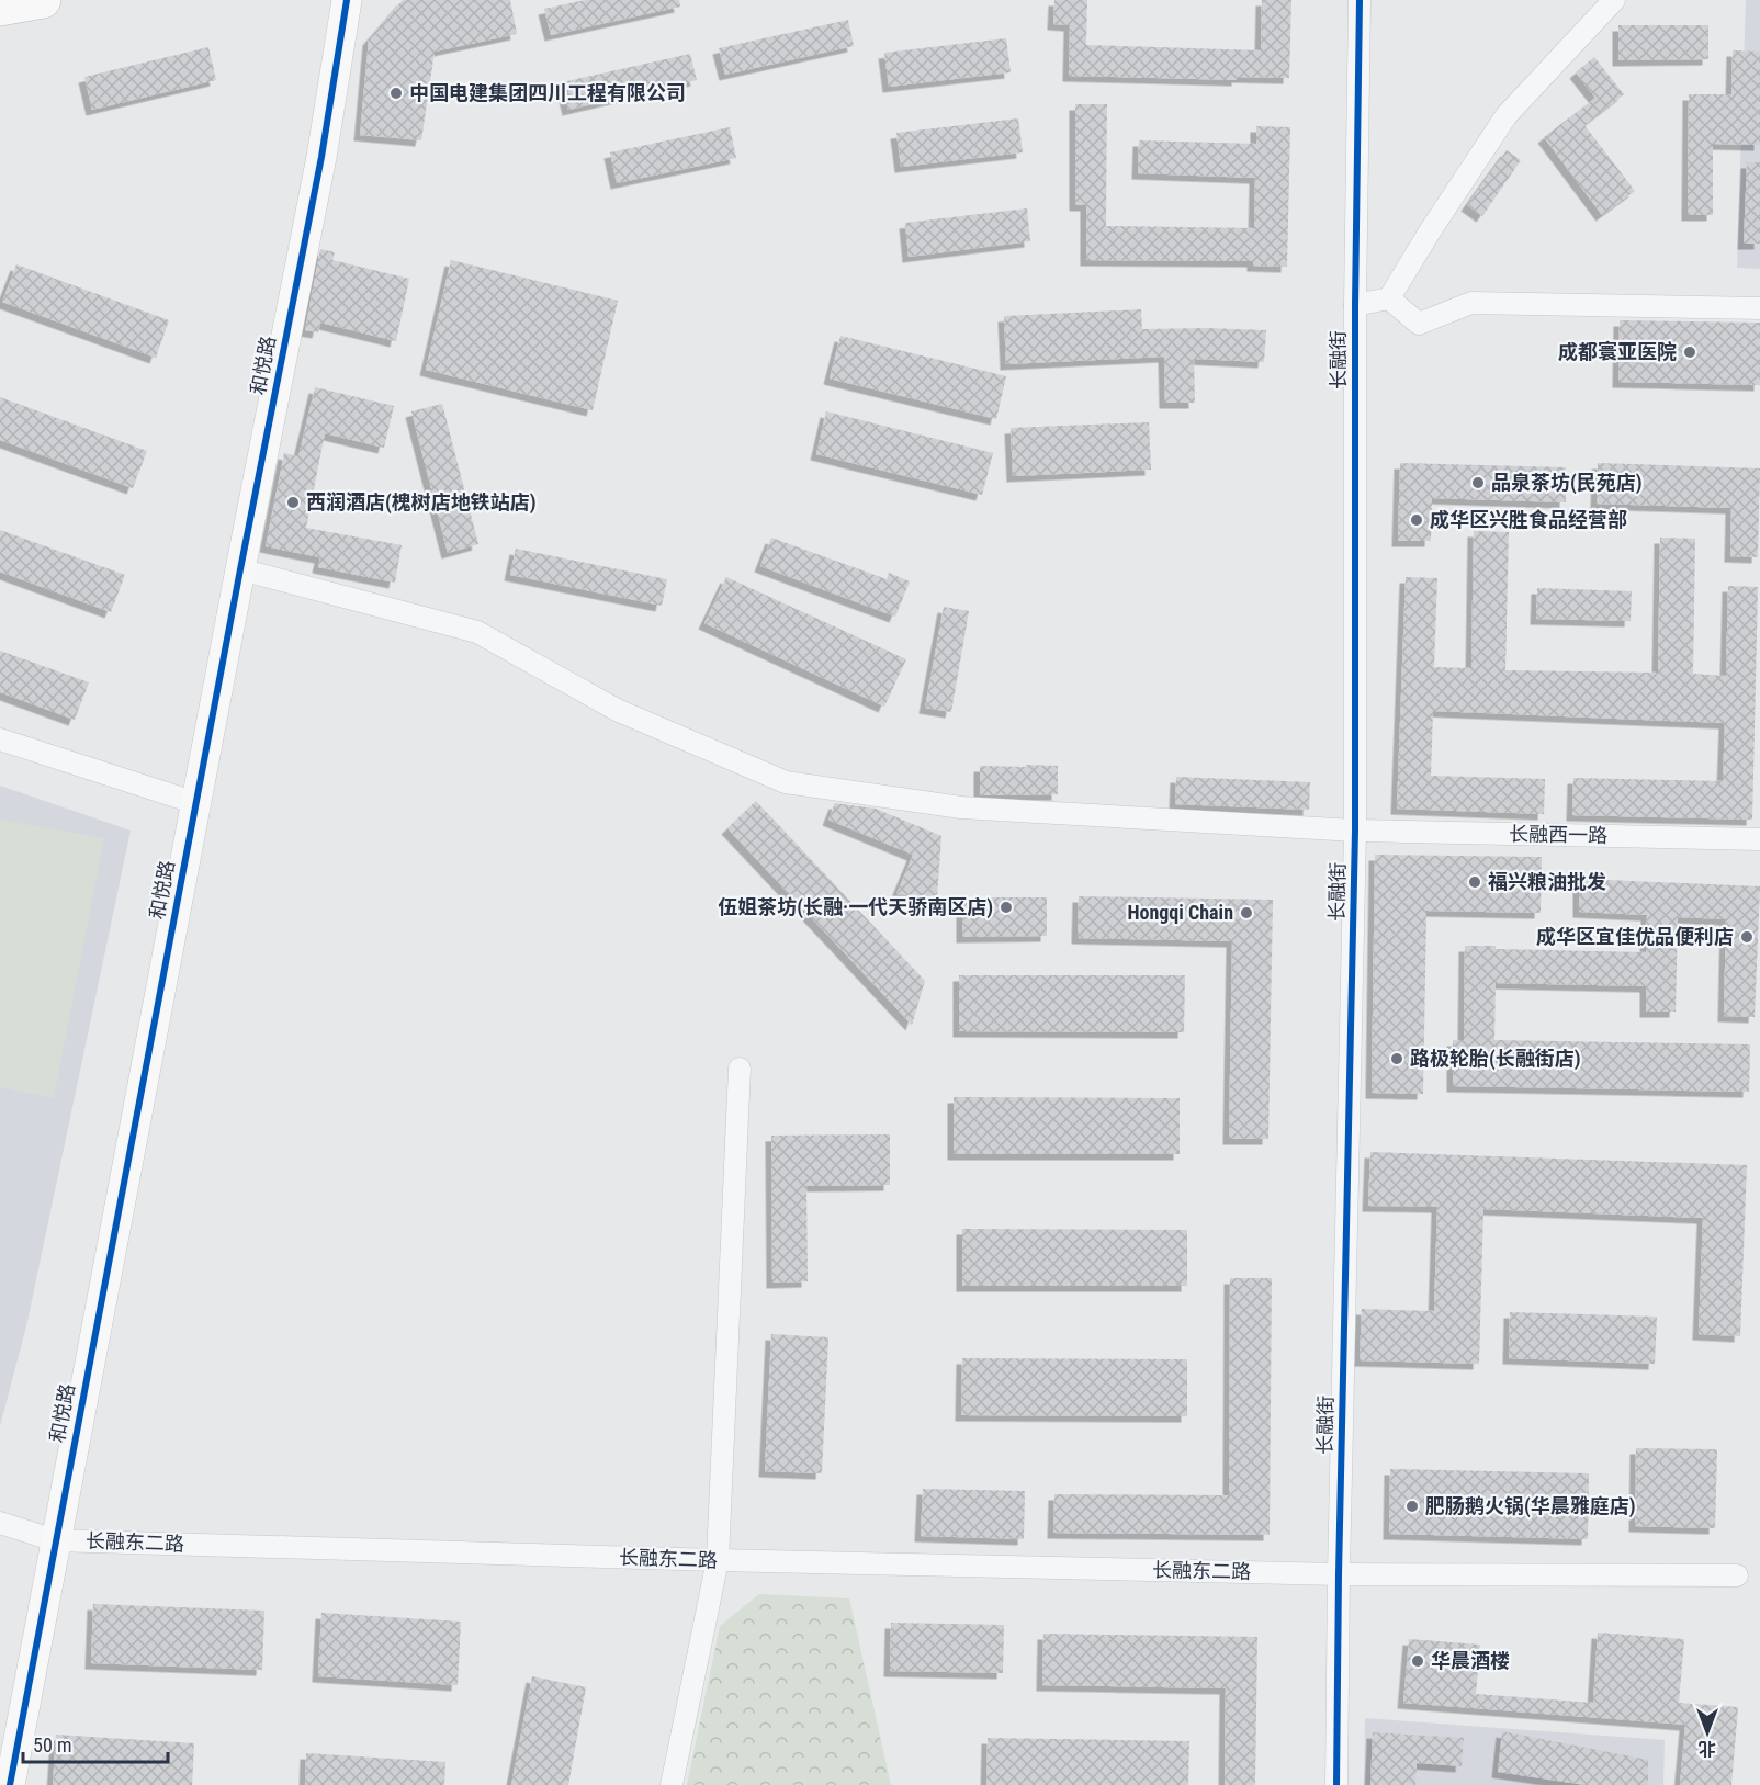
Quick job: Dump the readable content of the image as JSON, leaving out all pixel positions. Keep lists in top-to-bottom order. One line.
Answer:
{"streets":{"street":["长融街","和悦路","长融西一路","长融东二路"]},"crossings":[["长融街","长融西一路"],["长融街","长融东二路"],["和悦路","长融西一路"],["和悦路","长融东二路"]],"places":["中国电建集团四川工程有限公司","成都寰亚医院","品泉茶坊(民苑店)","西润酒店(槐树店地铁站店)","成华区兴胜食品经营部","福兴粮油批发","伍姐茶坊(长融·一代天骄南区店)","Hongqi Chain","成华区宜佳优品便利店","路极轮胎(长融街店)","肥肠鹅火锅(华晨雅庭店)","华晨酒楼"],"scale_bar":"50 m","north":"bottom"}
